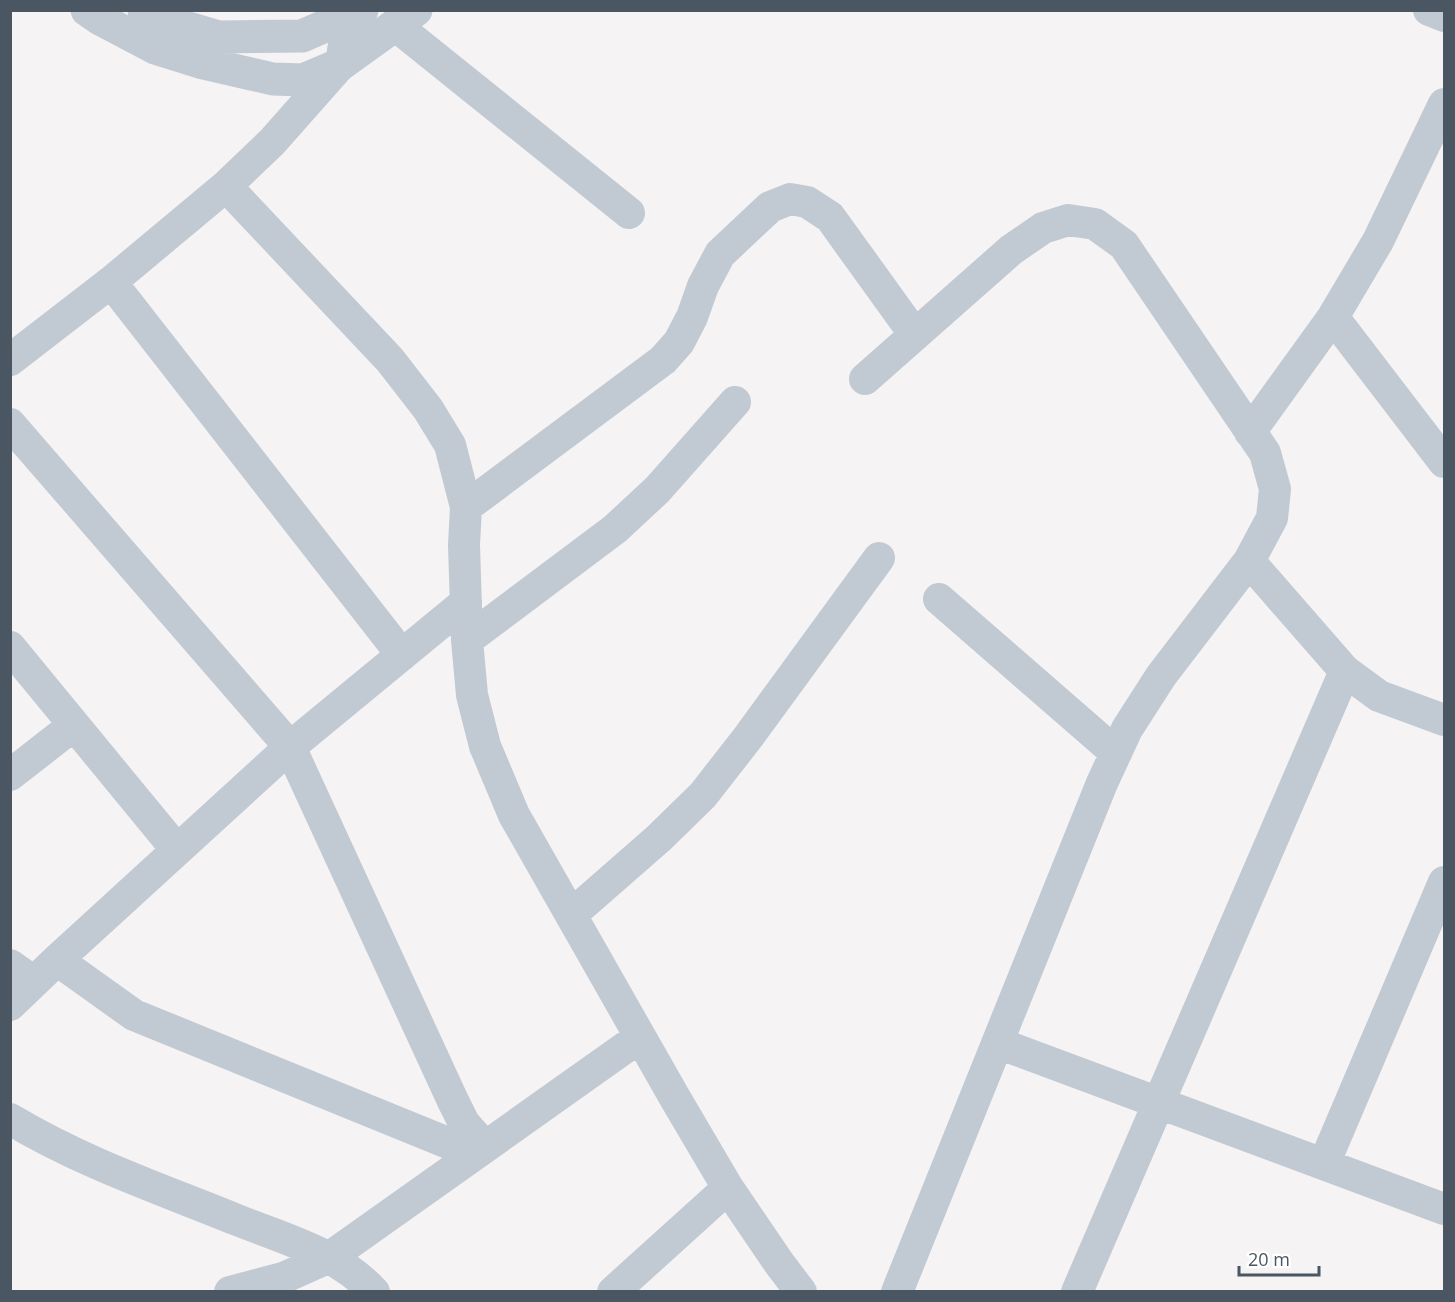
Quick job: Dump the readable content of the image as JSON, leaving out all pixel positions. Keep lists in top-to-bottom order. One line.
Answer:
{"scale_bar":"20 m"}
